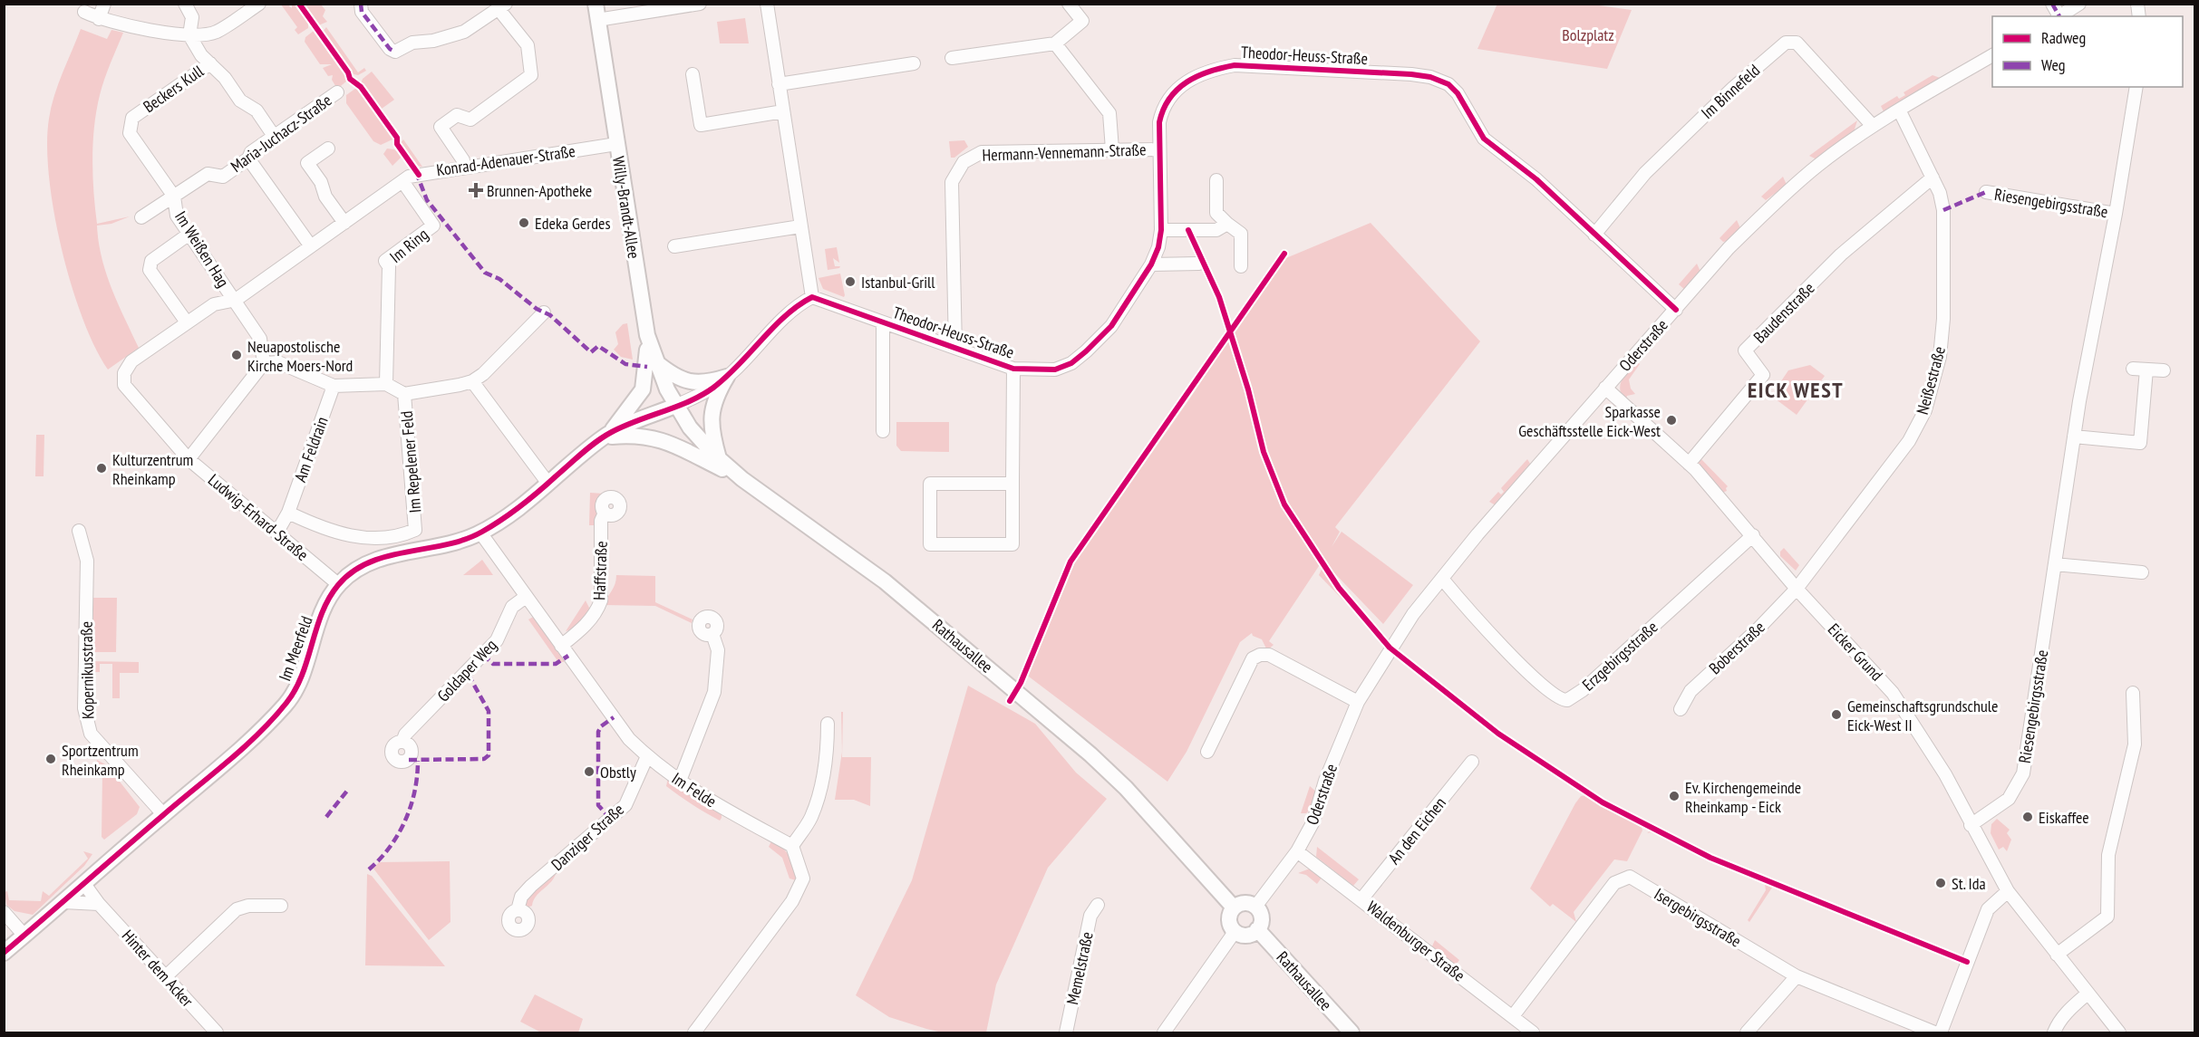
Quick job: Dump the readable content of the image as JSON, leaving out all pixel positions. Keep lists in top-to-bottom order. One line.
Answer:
{"streets":{"street":["Theodor-Heuss-Straße","Beckers Kull","Im Binnefeld","Maria-Juchacz-Straße","Hermann-Vennemann-Straße","Konrad-Adenauer-Straße","Riesengebirgsstraße","Willy-Brandt-Allee","Im Ring","Im Weißen Hag","Baudenstraße","Oderstraße","Neißestraße","Am Feldrain","Im Repelener Feld","Ludwig-Erhard-Straße","Haffstraße","Rathausallee","Boberstraße","Im Meerfeld","Eicker Grund","Erzgebirgsstraße","Kopernikusstraße","Goldaper Weg","Im Felde","An den Eichen","Danziger Straße","Isergebirgsstraße","Waldenburger Straße","Hinter dem Acker","Memelstraße"]},"crossings":[["Theodor-Heuss-Straße","Im Binnefeld"],["Theodor-Heuss-Straße","Hermann-Vennemann-Straße"],["Theodor-Heuss-Straße","Oderstraße"],["Beckers Kull","Maria-Juchacz-Straße"],["Beckers Kull","Im Weißen Hag"],["Im Binnefeld","Oderstraße"],["Maria-Juchacz-Straße","Im Weißen Hag"],["Konrad-Adenauer-Straße","Willy-Brandt-Allee"],["Konrad-Adenauer-Straße","Im Ring"],["Konrad-Adenauer-Straße","Im Weißen Hag"],["Konrad-Adenauer-Straße","Ludwig-Erhard-Straße"],["Riesengebirgsstraße","Eicker Grund"],["Willy-Brandt-Allee","Rathausallee"],["Willy-Brandt-Allee","Im Meerfeld"],["Baudenstraße","Neißestraße"],["Baudenstraße","Eicker Grund"],["Oderstraße","Neißestraße"],["Oderstraße","Rathausallee"],["Oderstraße","Eicker Grund"],["Oderstraße","Erzgebirgsstraße"],["Oderstraße","Waldenburger Straße"],["Neißestraße","Boberstraße"],["Neißestraße","Eicker Grund"],["Am Feldrain","Im Repelener Feld"],["Am Feldrain","Ludwig-Erhard-Straße"],["Ludwig-Erhard-Straße","Im Meerfeld"],["Haffstraße","Im Felde"],["Rathausallee","Im Meerfeld"],["Boberstraße","Eicker Grund"],["Im Meerfeld","Kopernikusstraße"],["Im Meerfeld","Im Felde"],["Im Meerfeld","Hinter dem Acker"],["Eicker Grund","Erzgebirgsstraße"],["Goldaper Weg","Im Felde"],["Im Felde","Danziger Straße"],["An den Eichen","Waldenburger Straße"],["Isergebirgsstraße","Waldenburger Straße"]],"districts":["EICK WEST"],"parks":["Bolzplatz"],"places":{"health":["Brunnen-Apotheke"],"other":["Edeka Gerdes","Istanbul-Grill","Neuapostolische Kirche Moers-Nord","Sparkasse Geschäftsstelle Eick-West","Kulturzentrum Rheinkamp","Gemeinschaftsgrundschule Eick-West II","Sportzentrum Rheinkamp","Obstly","Ev. Kirchengemeinde Rheinkamp - Eick","Eiskaffee","St. Ida"]},"legend":["Radweg","Weg"]}
